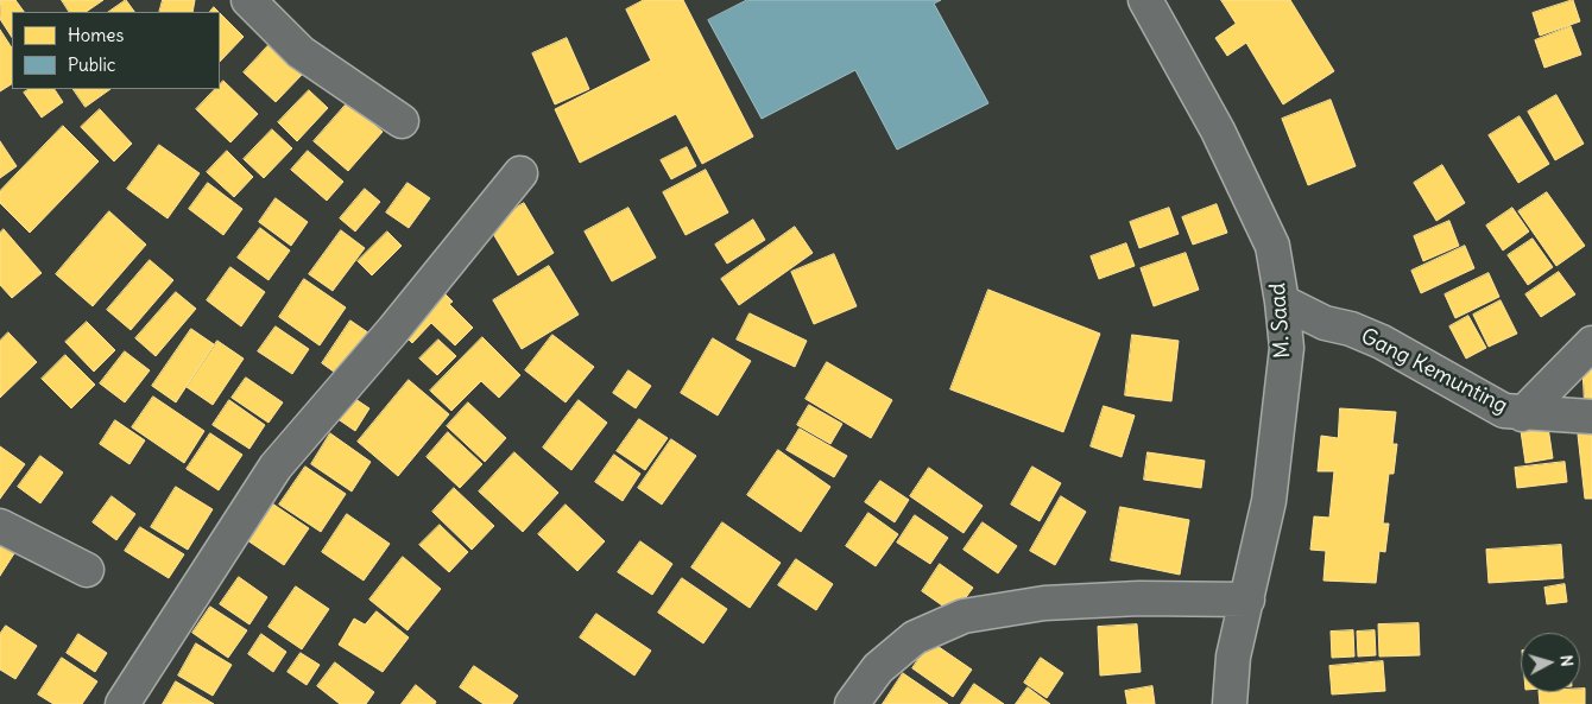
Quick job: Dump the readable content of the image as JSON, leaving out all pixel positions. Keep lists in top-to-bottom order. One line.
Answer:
{"streets":{"street":["M. Saad","Gang Kemunting"]},"crossings":[["M. Saad","Gang Kemunting"]],"legend":["Homes","Public"],"north":"right"}
